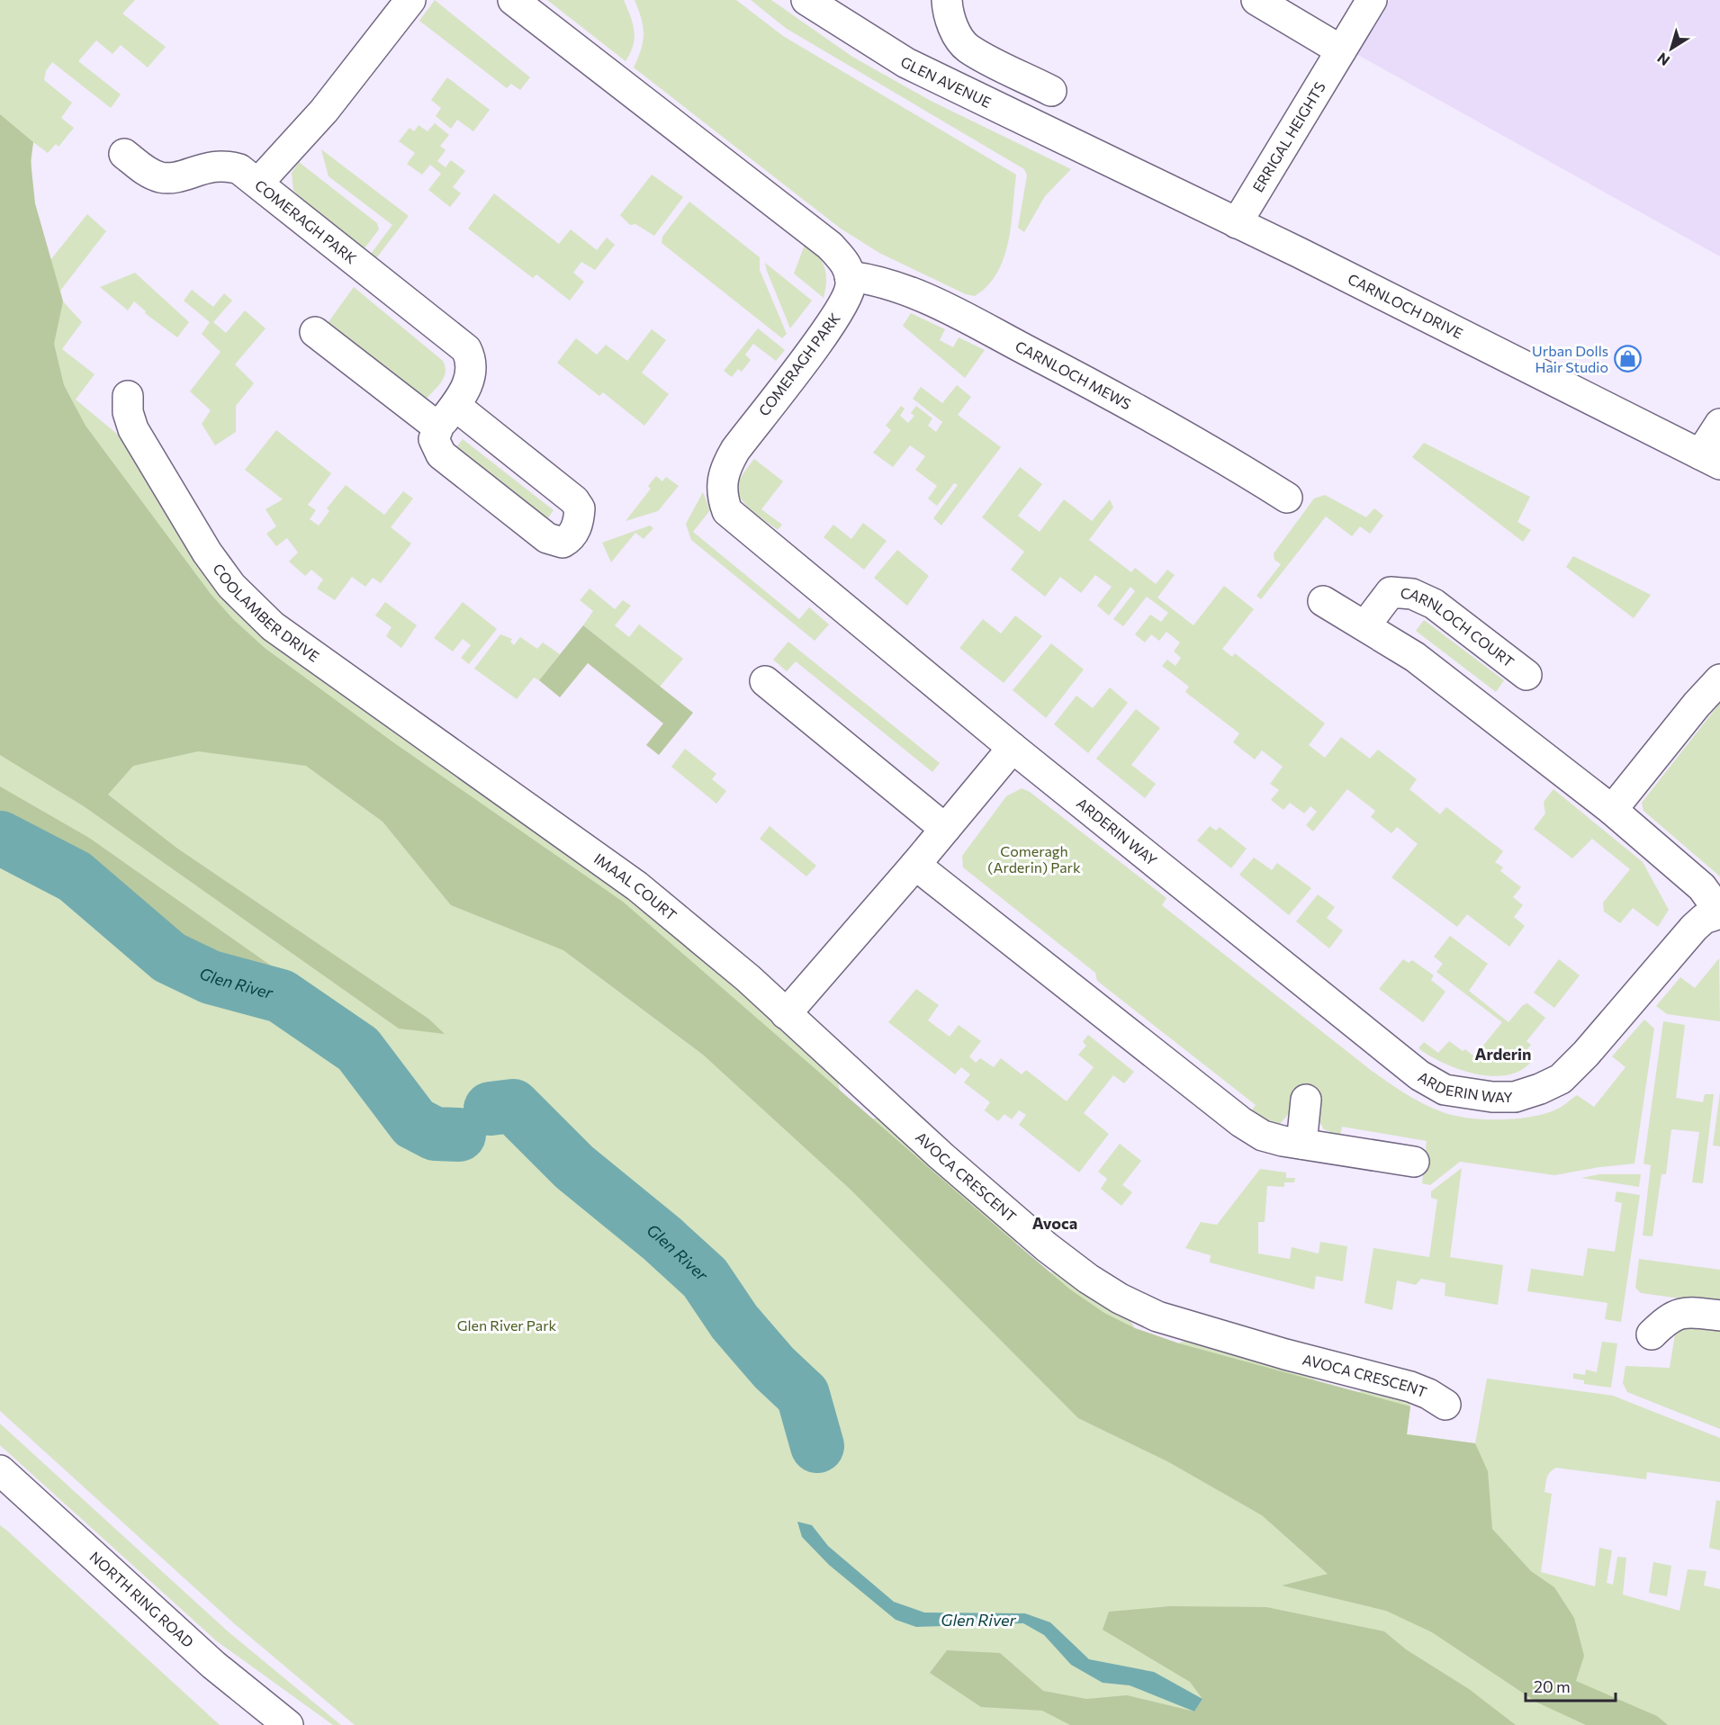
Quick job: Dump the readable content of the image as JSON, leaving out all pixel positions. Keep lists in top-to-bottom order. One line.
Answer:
{"streets":{"street":["GLEN AVENUE","ERRIGAL HEIGHTS","COMERAGH PARK","CARNLOCH DRIVE","CARNLOCH MEWS","COOLAMBER DRIVE","CARNLOCH COURT","ARDERIN WAY","IMAAL COURT","AVOCA CRESCENT","NORTH RING ROAD"]},"crossings":[["GLEN AVENUE","CARNLOCH DRIVE"],["ERRIGAL HEIGHTS","CARNLOCH DRIVE"],["COMERAGH PARK","CARNLOCH MEWS"],["COMERAGH PARK","ARDERIN WAY"],["COOLAMBER DRIVE","IMAAL COURT"],["CARNLOCH COURT","ARDERIN WAY"],["IMAAL COURT","AVOCA CRESCENT"]],"districts":["Arderin","Avoca"],"water":["Glen River"],"parks":["Comeragh (Arderin) Park","Glen River Park"],"places":{"shop":["Urban Dolls Hair Studio"]},"scale_bar":"20 m","north":"bottom left"}
